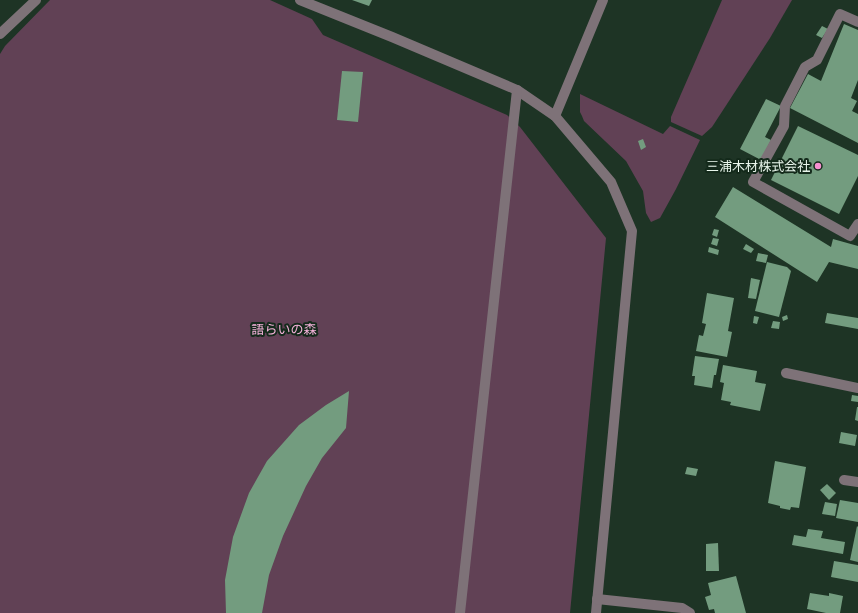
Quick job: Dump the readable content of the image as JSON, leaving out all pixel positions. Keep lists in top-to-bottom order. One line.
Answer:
{"parks":["語らいの森"],"places":["三浦木材株式会社"]}
